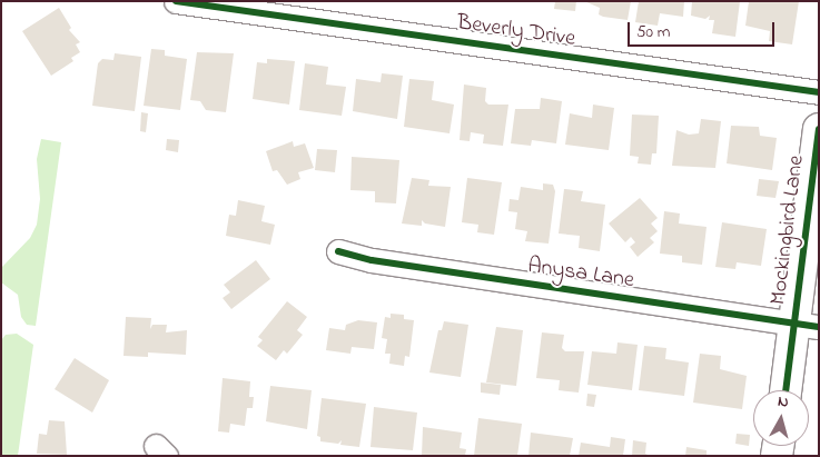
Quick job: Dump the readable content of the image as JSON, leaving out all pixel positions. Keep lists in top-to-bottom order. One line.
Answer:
{"streets":{"street":["Beverly Drive","Mockingbird Lane","Anysa Lane"]},"crossings":[["Mockingbird Lane","Anysa Lane"]],"scale_bar":"50 m","north":"top"}
